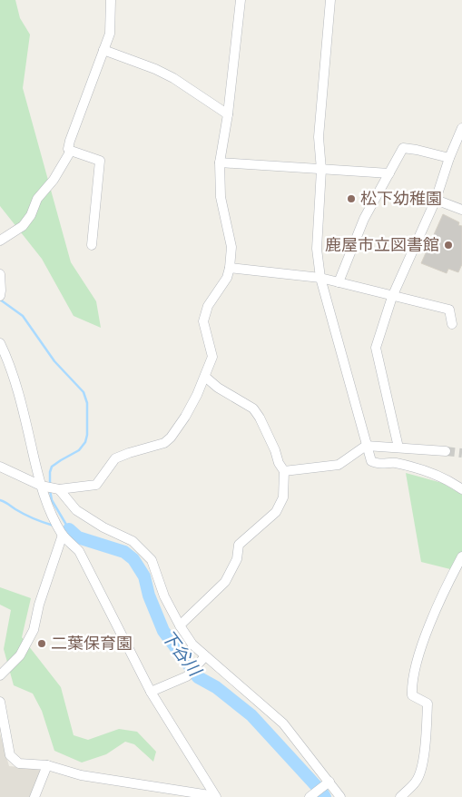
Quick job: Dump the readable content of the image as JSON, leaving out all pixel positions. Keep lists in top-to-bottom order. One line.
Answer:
{"water":["下谷川"],"places":["松下幼稚園","鹿屋市立図書館","二葉保育園"]}
